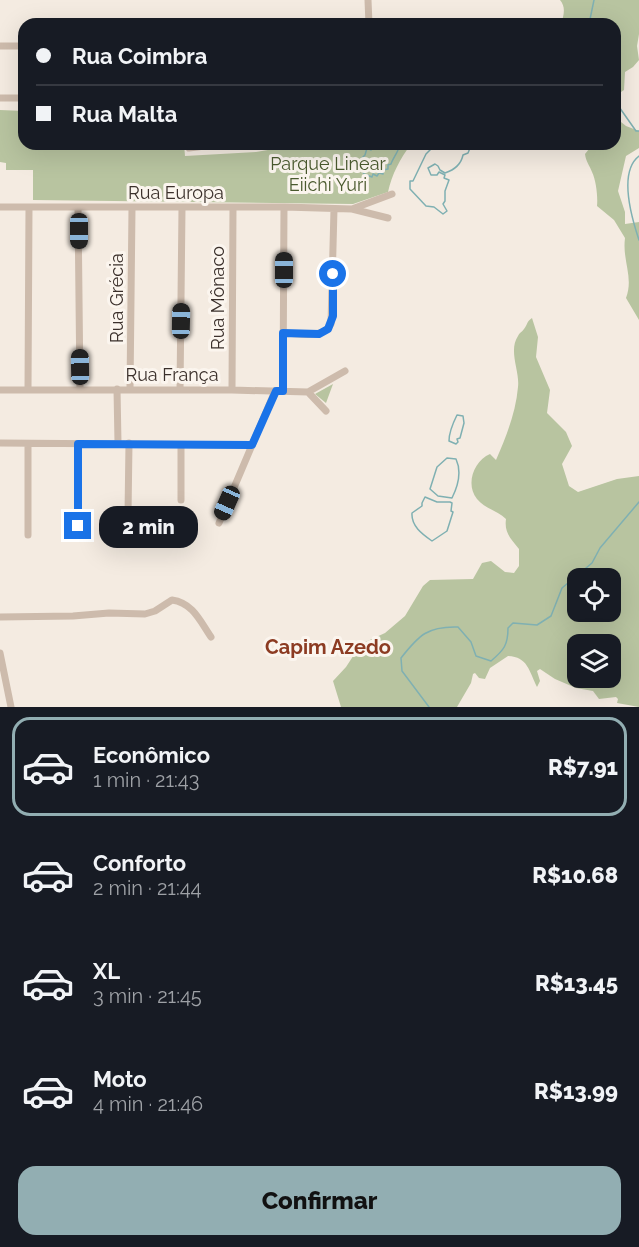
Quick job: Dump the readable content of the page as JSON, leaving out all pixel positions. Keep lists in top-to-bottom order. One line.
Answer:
{"streets":{"street":["Rua Europa","Rua Grécia","Rua Mônaco","Rua França"]},"crossings":[["Rua Europa","Rua Grécia"],["Rua Europa","Rua Mônaco"],["Rua Grécia","Rua França"],["Rua Mônaco","Rua França"]],"districts":["Capim Azedo"],"parks":["Parque Linear Eiichi Yuri"],"page":{"banner":["Rua Coimbra","Rua Malta"],"bubble":"2 min","list":[{"name":"Econômico","note":"1 min · 21:43","value":"R$7.91"},{"name":"Conforto","note":"2 min · 21:44","value":"R$10.68"},{"name":"XL","note":"3 min · 21:45","value":"R$13.45"},{"name":"Moto","note":"4 min · 21:46","value":"R$13.99"}],"buttons":"Confirmar"}}
